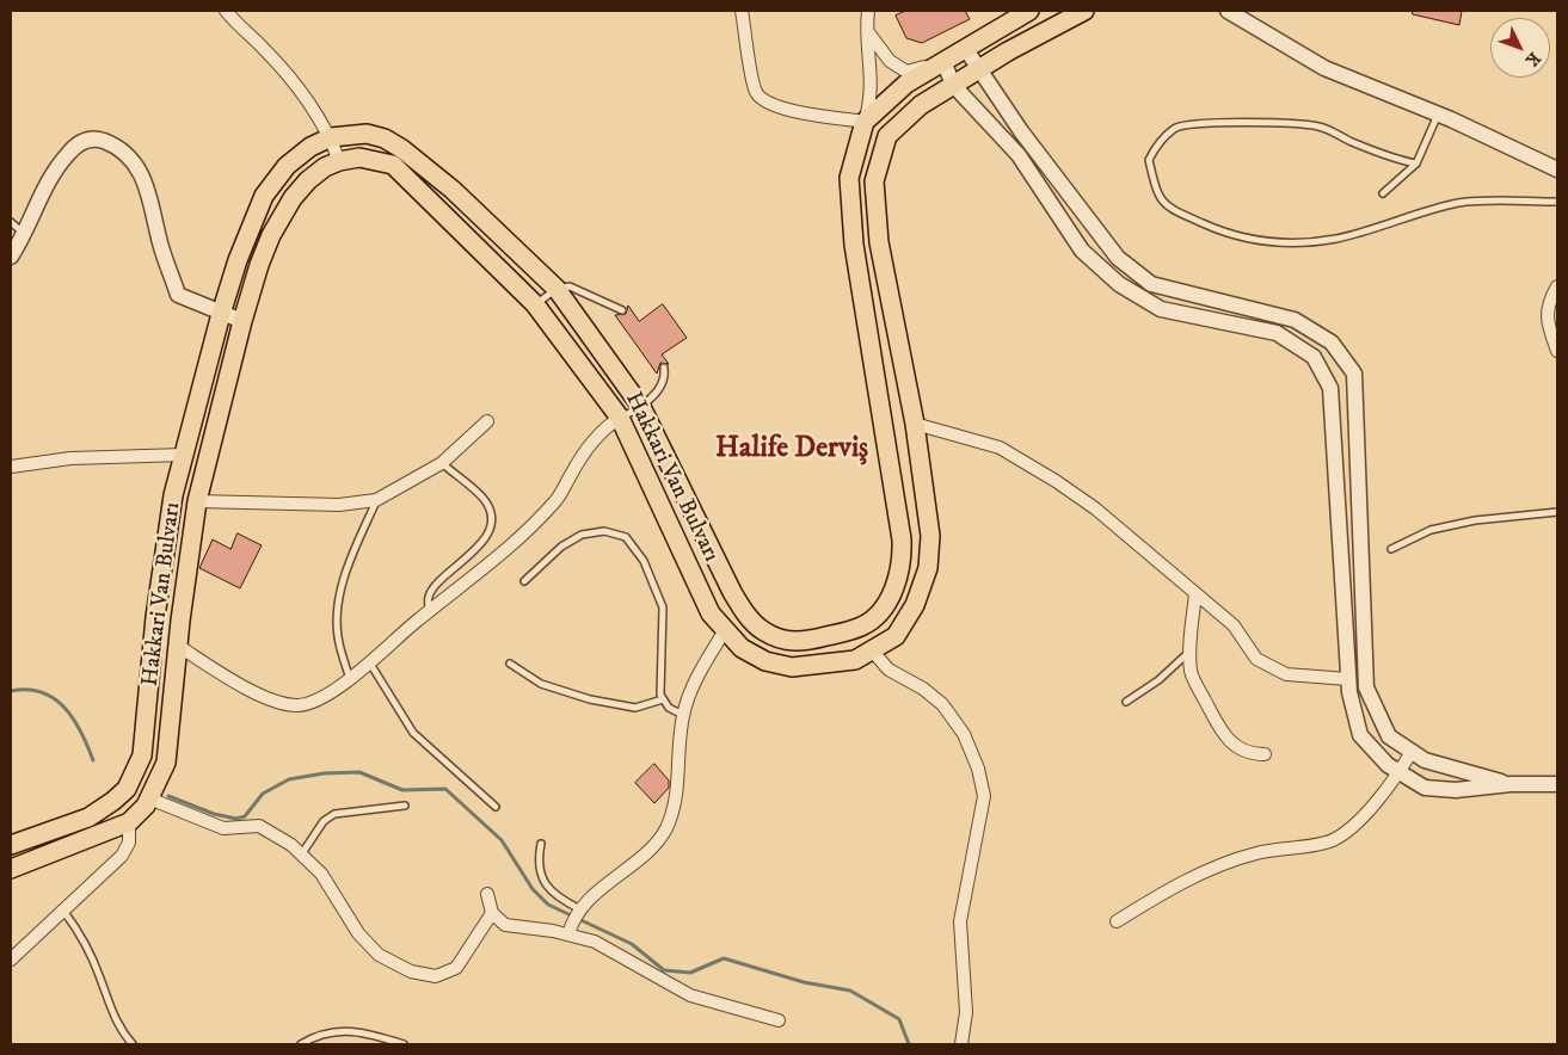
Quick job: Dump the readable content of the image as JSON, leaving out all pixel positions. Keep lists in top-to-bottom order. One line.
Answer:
{"streets":{"main road":["Hakkari Van Bulvarı"]},"districts":["Halife Derviş"],"north":"bottom right"}
